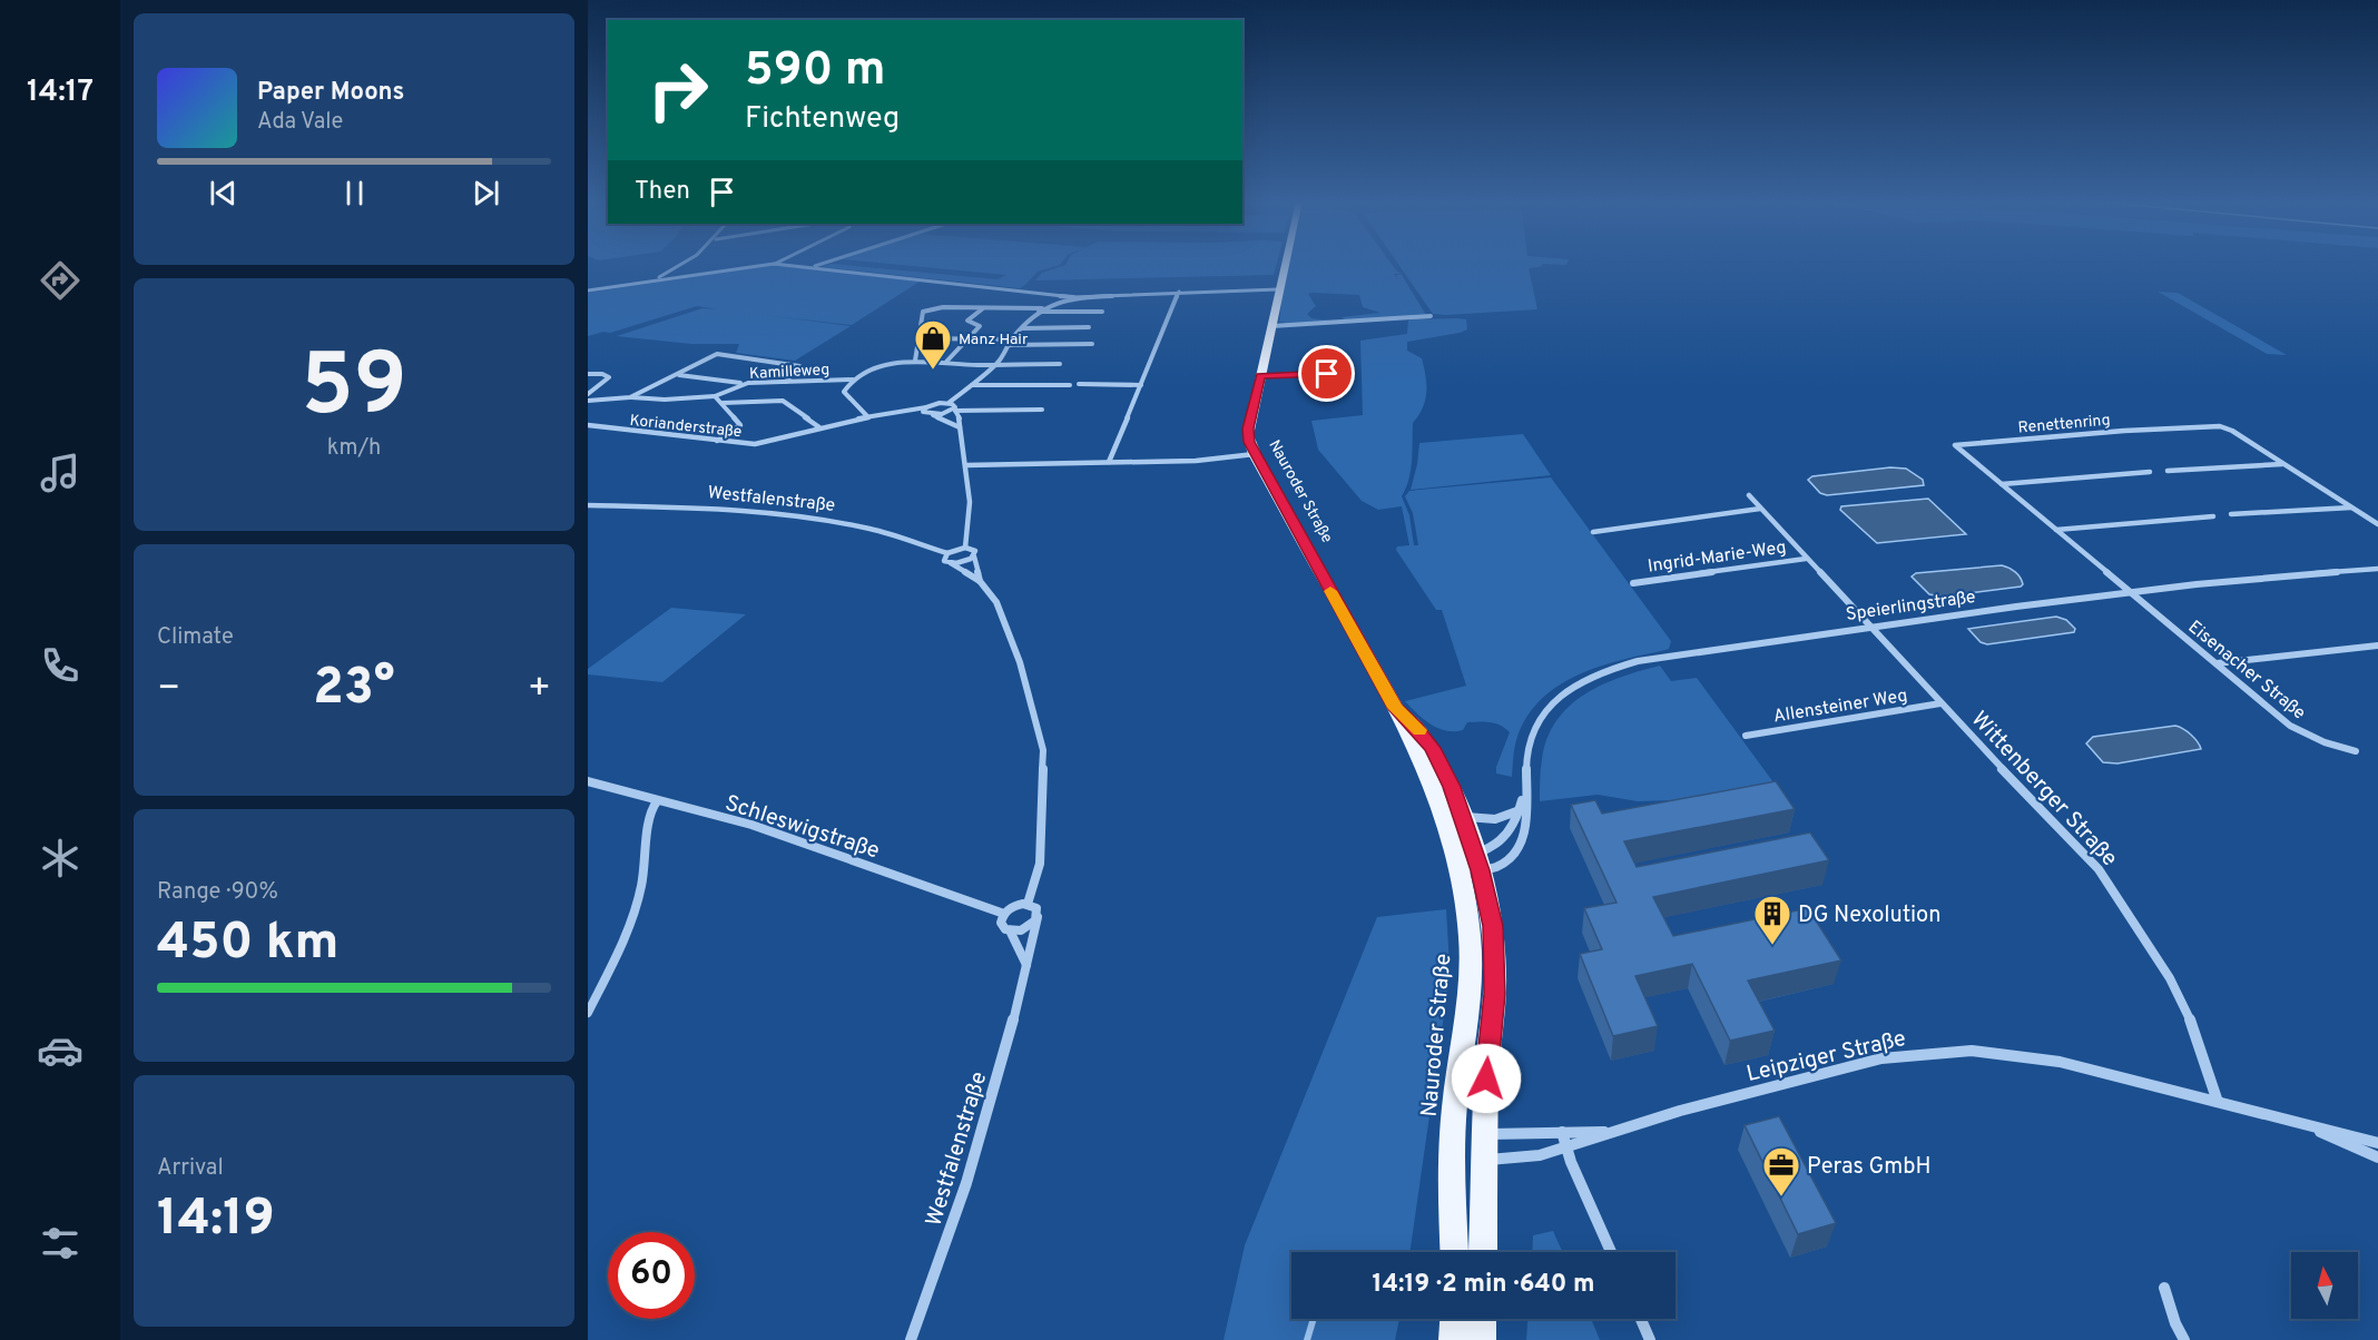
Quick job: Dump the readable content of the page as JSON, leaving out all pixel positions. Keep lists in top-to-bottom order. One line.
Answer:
{"streets":{"main road":["Nauroder Straße"],"street":["Kamilleweg","Renettenring","Korianderstraße","Westfalenstraße","Ingrid-Marie-Weg","Speierlingstraße","Eisenacher Straße","Allensteiner Weg","Wittenberger Straße","Schleswigstraße","Leipziger Straße"]},"crossings":[["Renettenring","Speierlingstraße"],["Renettenring","Eisenacher Straße"],["Nauroder Straße","Speierlingstraße"],["Nauroder Straße","Leipziger Straße"],["Westfalenstraße","Schleswigstraße"],["Ingrid-Marie-Weg","Wittenberger Straße"],["Speierlingstraße","Eisenacher Straße"],["Speierlingstraße","Wittenberger Straße"],["Allensteiner Weg","Wittenberger Straße"],["Wittenberger Straße","Leipziger Straße"]],"places":{"shop":["Manz Hair"],"building":["DG Nexolution"],"office":["Peras GmbH"]},"north":"top","page":{"tabs":"14:17","turn":["590 m","Fichtenweg"],"song":["Paper Moons","Ada Vale"],"then":"Then","tile":[["59","km/h"],"Climate",["Range · 90%","450 km"],["Arrival","14:19"]],"heat":["−","23°","+"],"limit":"60","trip":"14:19 · 2 min · 640 m"}}
